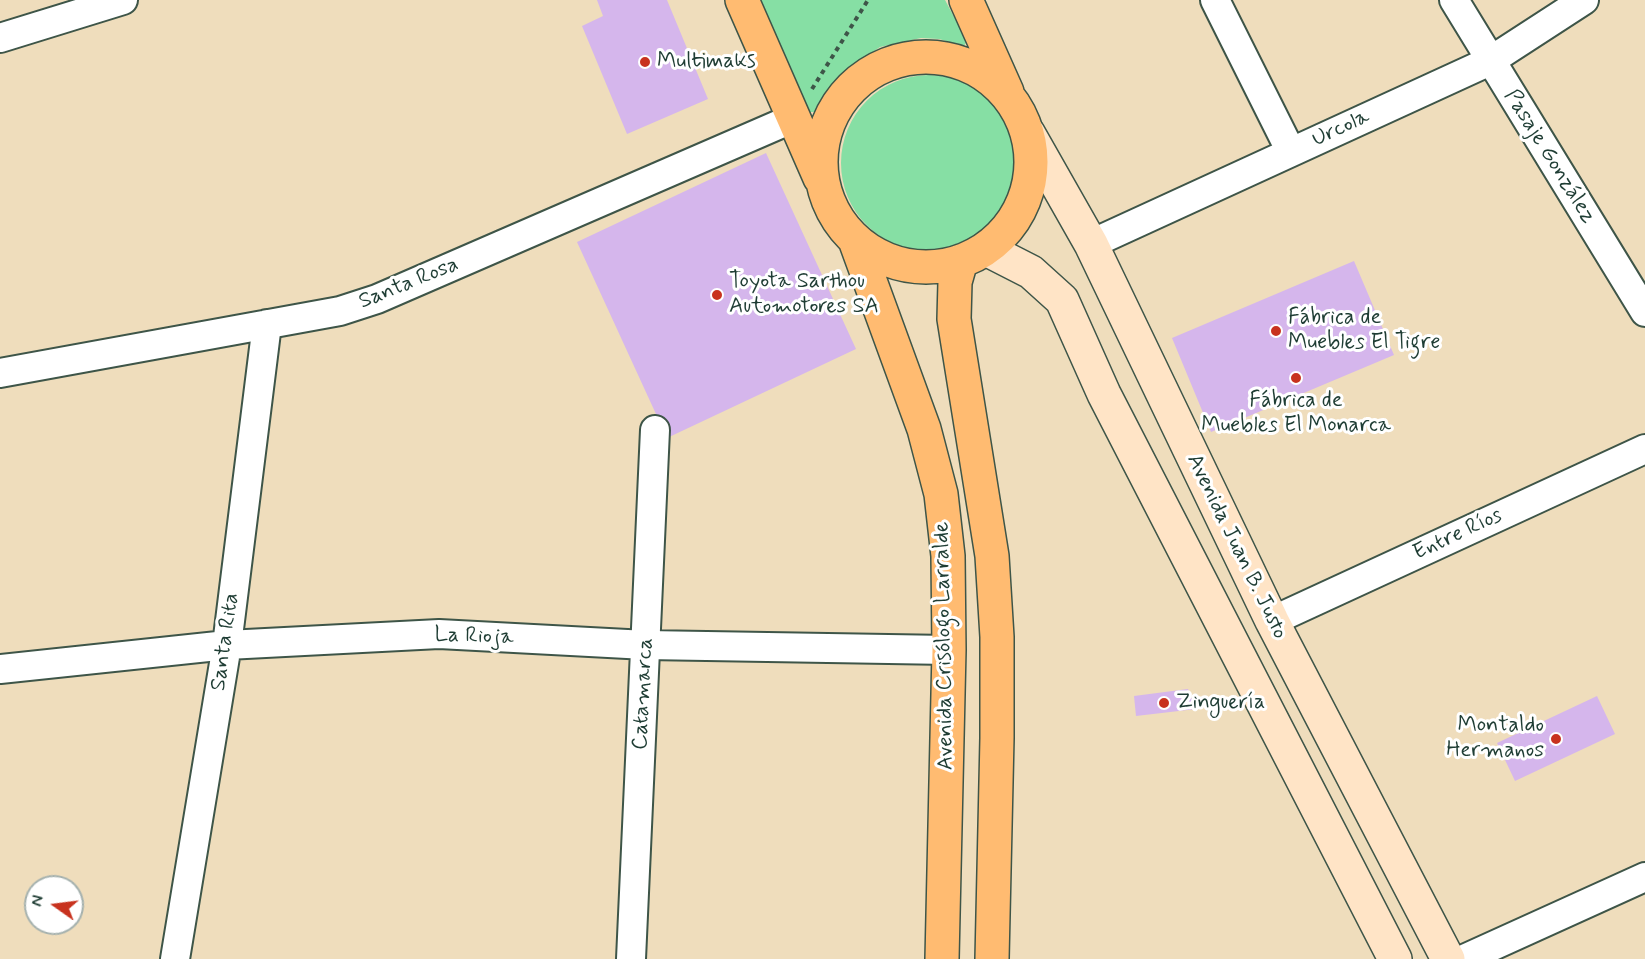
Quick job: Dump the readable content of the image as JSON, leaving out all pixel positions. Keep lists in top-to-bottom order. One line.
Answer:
{"streets":{"main road":["Avenida Juan B. Justo","Avenida Crisólogo Larralde"],"street":["Urcola","Pasaje González","Santa Rosa","Entre Ríos","La Rioja","Santa Rita","Catamarca"]},"crossings":[["Urcola","Pasaje González"],["Urcola","Avenida Juan B. Justo"],["Santa Rosa","Santa Rita"],["Entre Ríos","Avenida Juan B. Justo"],["Avenida Juan B. Justo","Avenida Crisólogo Larralde"],["La Rioja","Santa Rita"],["La Rioja","Avenida Crisólogo Larralde"],["La Rioja","Catamarca"]],"places":["Multimaks","Toyota Sarthou Automotores SA","Fábrica de Muebles El Tigre","Fábrica de Muebles El Monarca","Zinguería","Montaldo Hermanos"],"north":"left"}
